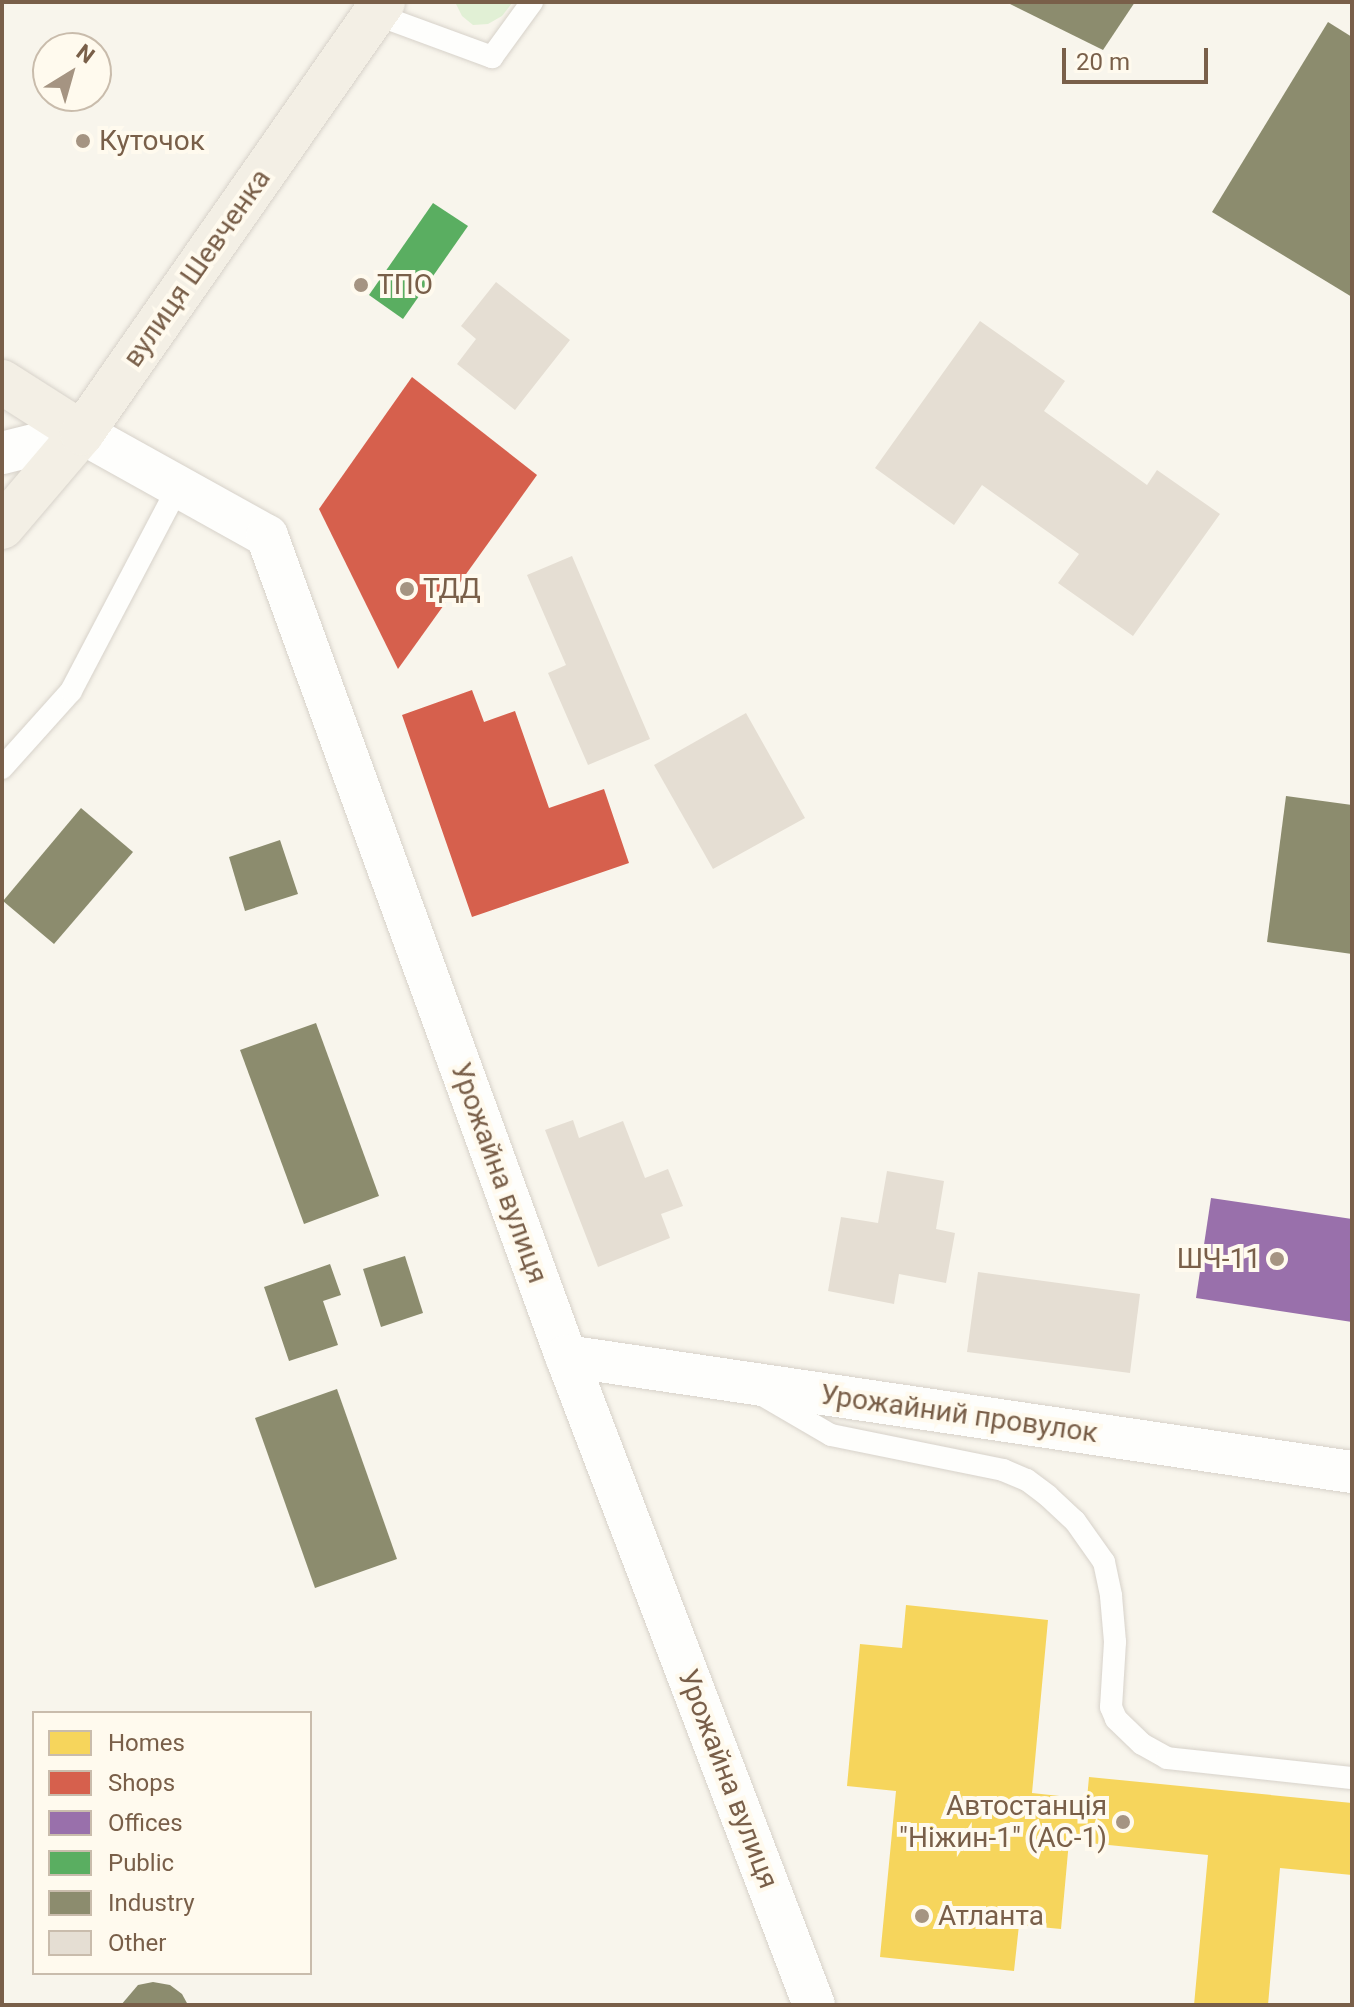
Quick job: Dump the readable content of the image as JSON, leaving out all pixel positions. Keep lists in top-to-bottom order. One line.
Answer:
{"streets":{"main road":["вулиця Шевченка"],"street":["Урожайна вулиця","Урожайний провулок"]},"crossings":[["вулиця Шевченка","Урожайна вулиця"],["Урожайна вулиця","Урожайний провулок"]],"places":["Куточок","ТПО","ТДД","ШЧ-11","Автостанція \"Ніжин-1\" (АС-1)","Атланта"],"legend":["Homes","Shops","Offices","Public","Industry","Other"],"scale_bar":"20 m","north":"top right"}
